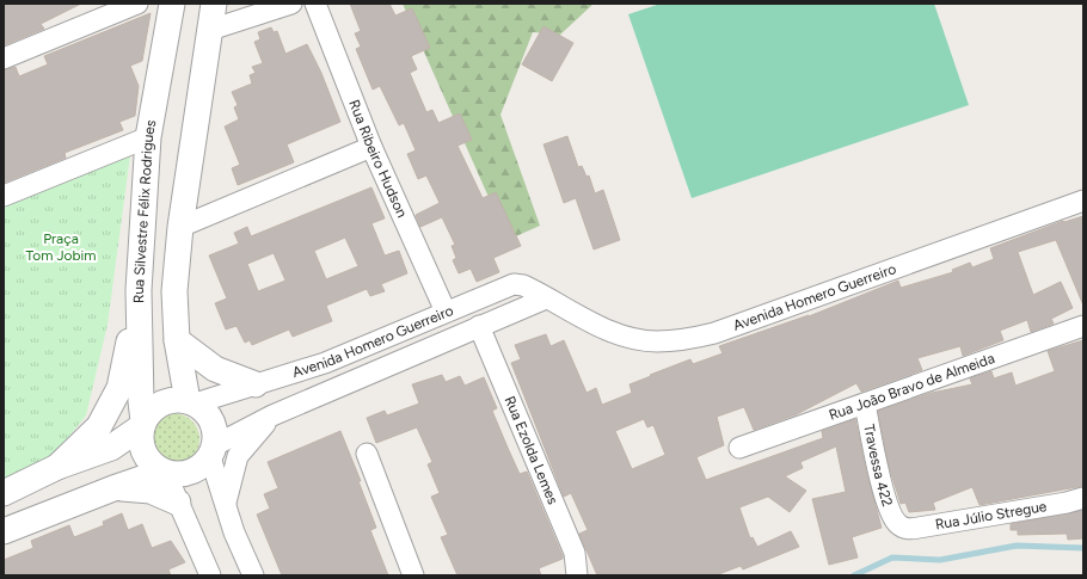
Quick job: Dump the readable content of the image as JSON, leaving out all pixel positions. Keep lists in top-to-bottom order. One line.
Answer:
{"streets":{"street":["Rua Ribeiro Hudson","Rua Silvestre Félix Rodrigues","Avenida Homero Guerreiro","Rua João Bravo de Almeida","Rua Ezolda Lemes","Travessa 422","Rua Júlio Stregue"]},"crossings":[["Rua Ribeiro Hudson","Avenida Homero Guerreiro"],["Rua Silvestre Félix Rodrigues","Avenida Homero Guerreiro"],["Avenida Homero Guerreiro","Rua Ezolda Lemes"],["Rua João Bravo de Almeida","Travessa 422"],["Travessa 422","Rua Júlio Stregue"]],"parks":["Praça Tom Jobim"]}
